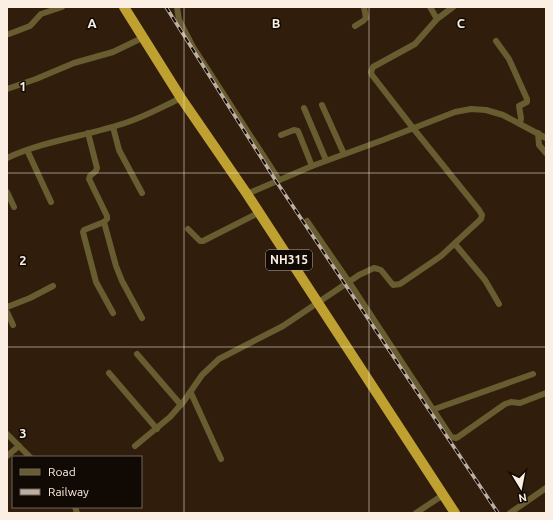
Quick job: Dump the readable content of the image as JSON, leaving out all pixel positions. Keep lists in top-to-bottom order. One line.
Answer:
{"streets":{"highway":["NH315"]},"legend":["Road","Railway"],"north":"bottom","grid":{"columns":["A","B","C"],"rows":["1","2","3"]}}
